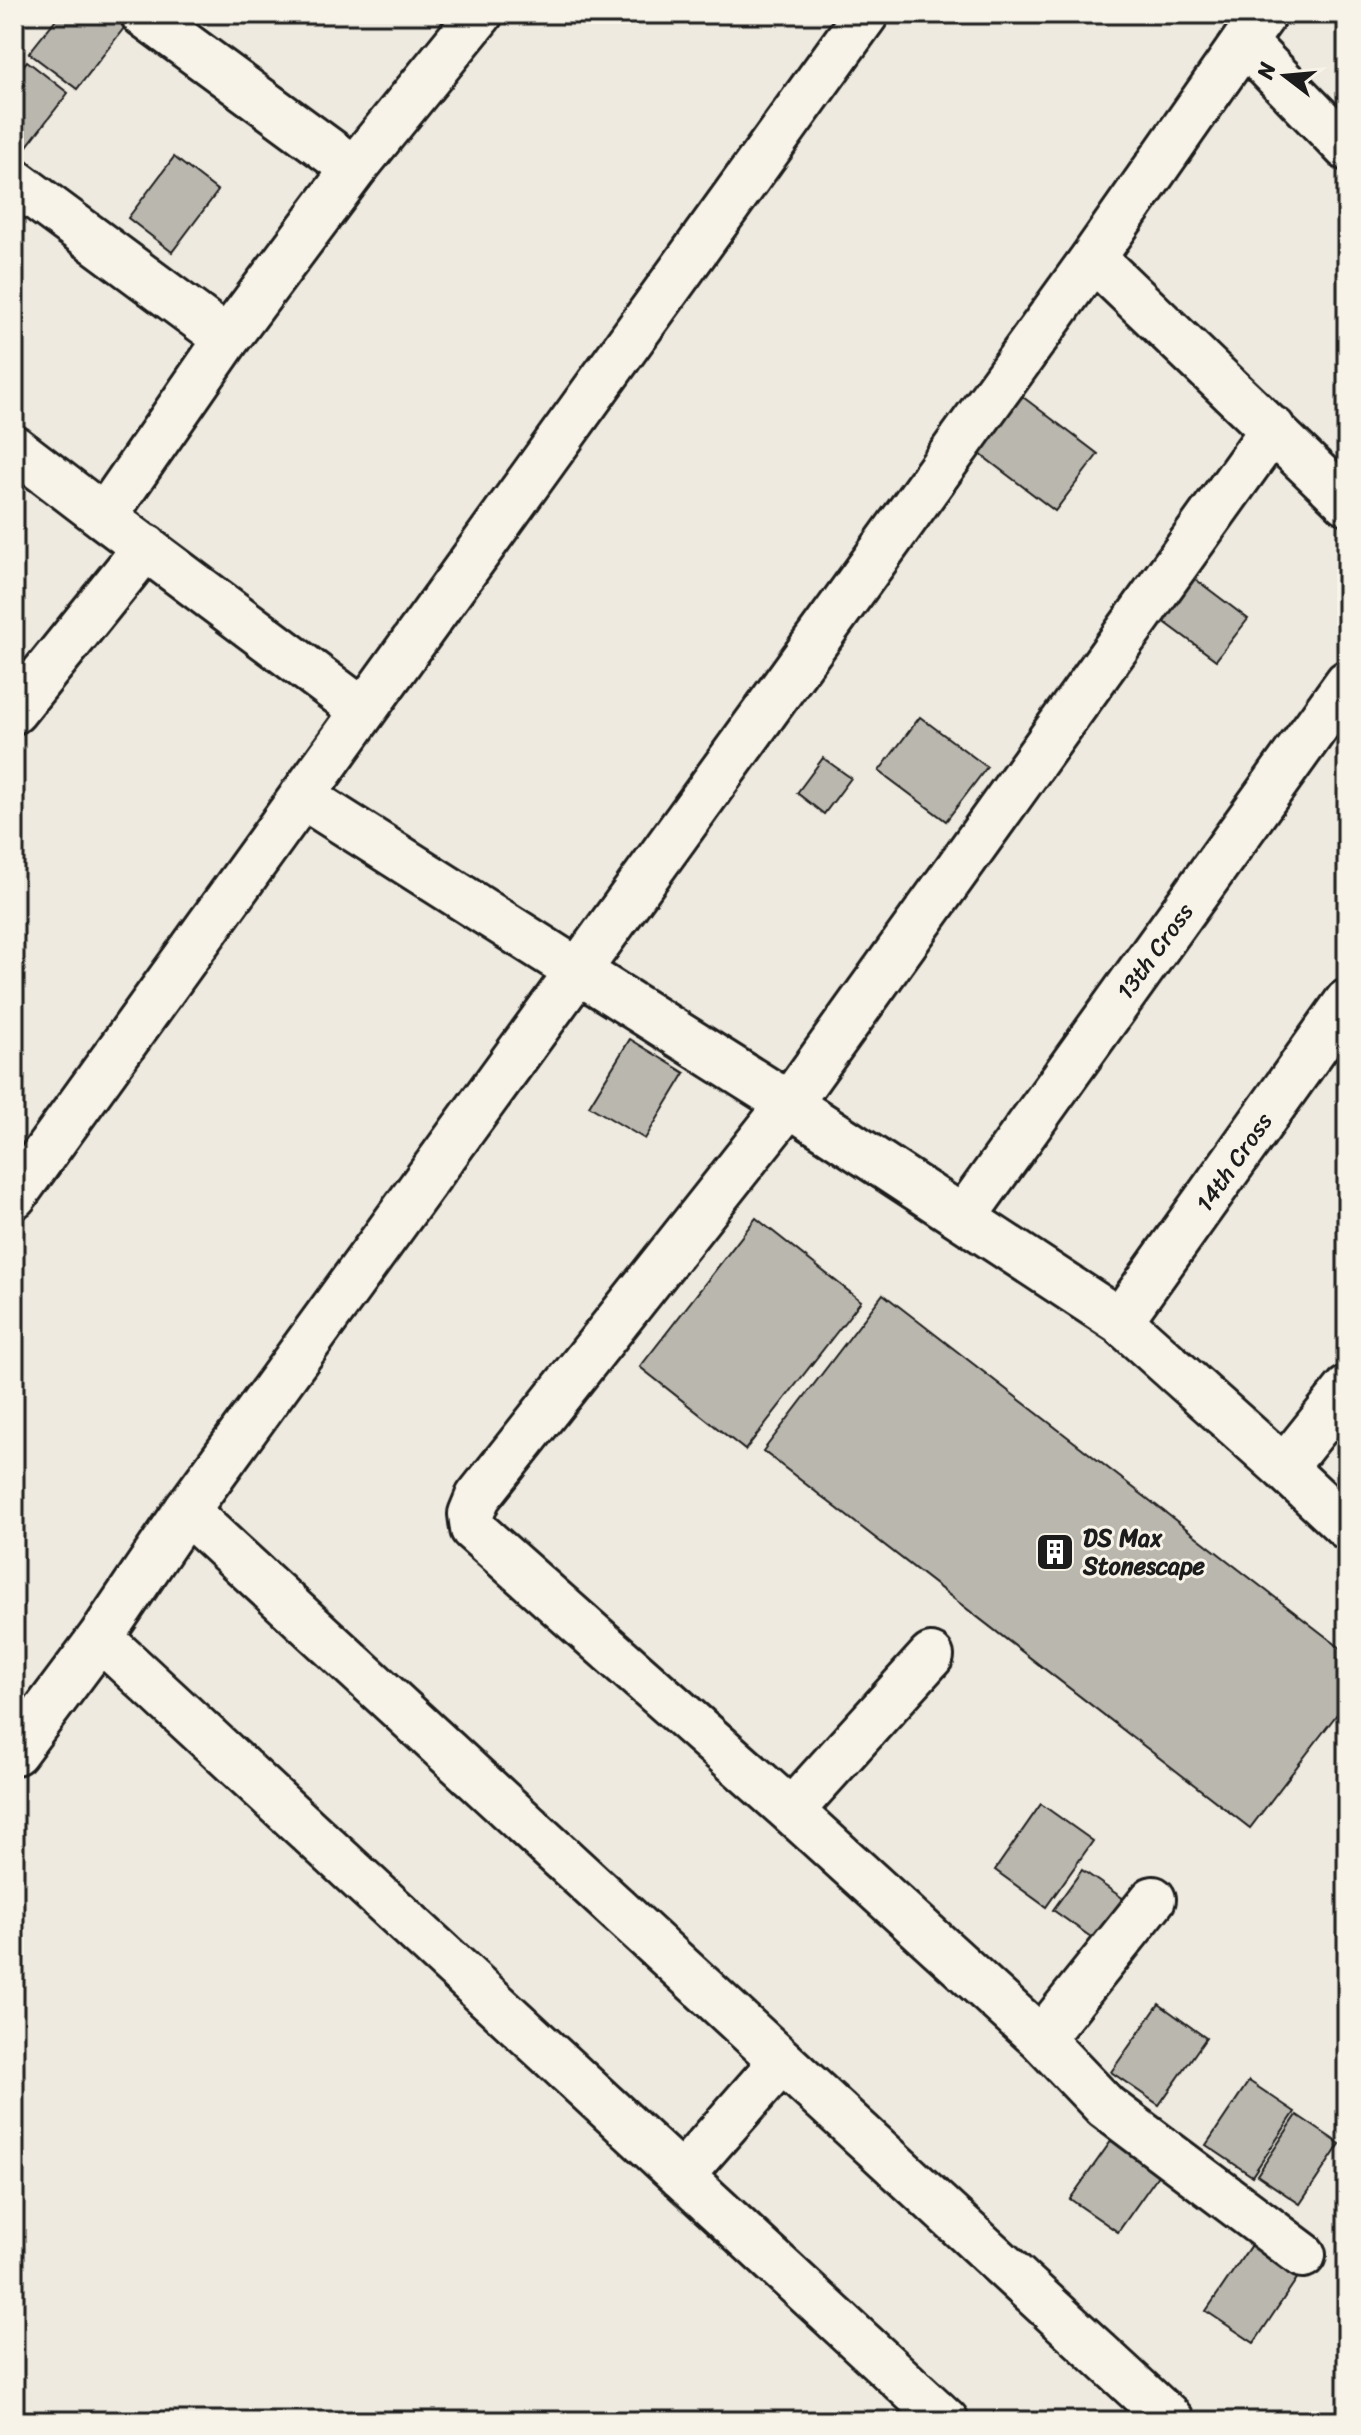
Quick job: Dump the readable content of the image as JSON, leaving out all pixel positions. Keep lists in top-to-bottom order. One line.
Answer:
{"streets":{"street":["13th Cross","14th Cross"]},"places":{"building":["DS Max Stonescape"]},"north":"left"}
